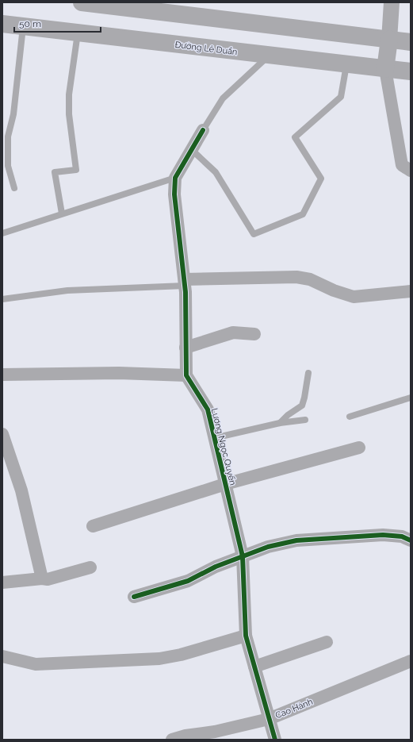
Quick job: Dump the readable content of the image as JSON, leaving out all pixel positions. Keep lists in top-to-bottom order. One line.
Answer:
{"streets":{"main road":["Đường Lê Duẩn"],"street":["Lương Ngọc Quyến","Cao Hành"]},"crossings":[["Lương Ngọc Quyến","Cao Hành"]],"scale_bar":"50 m"}
